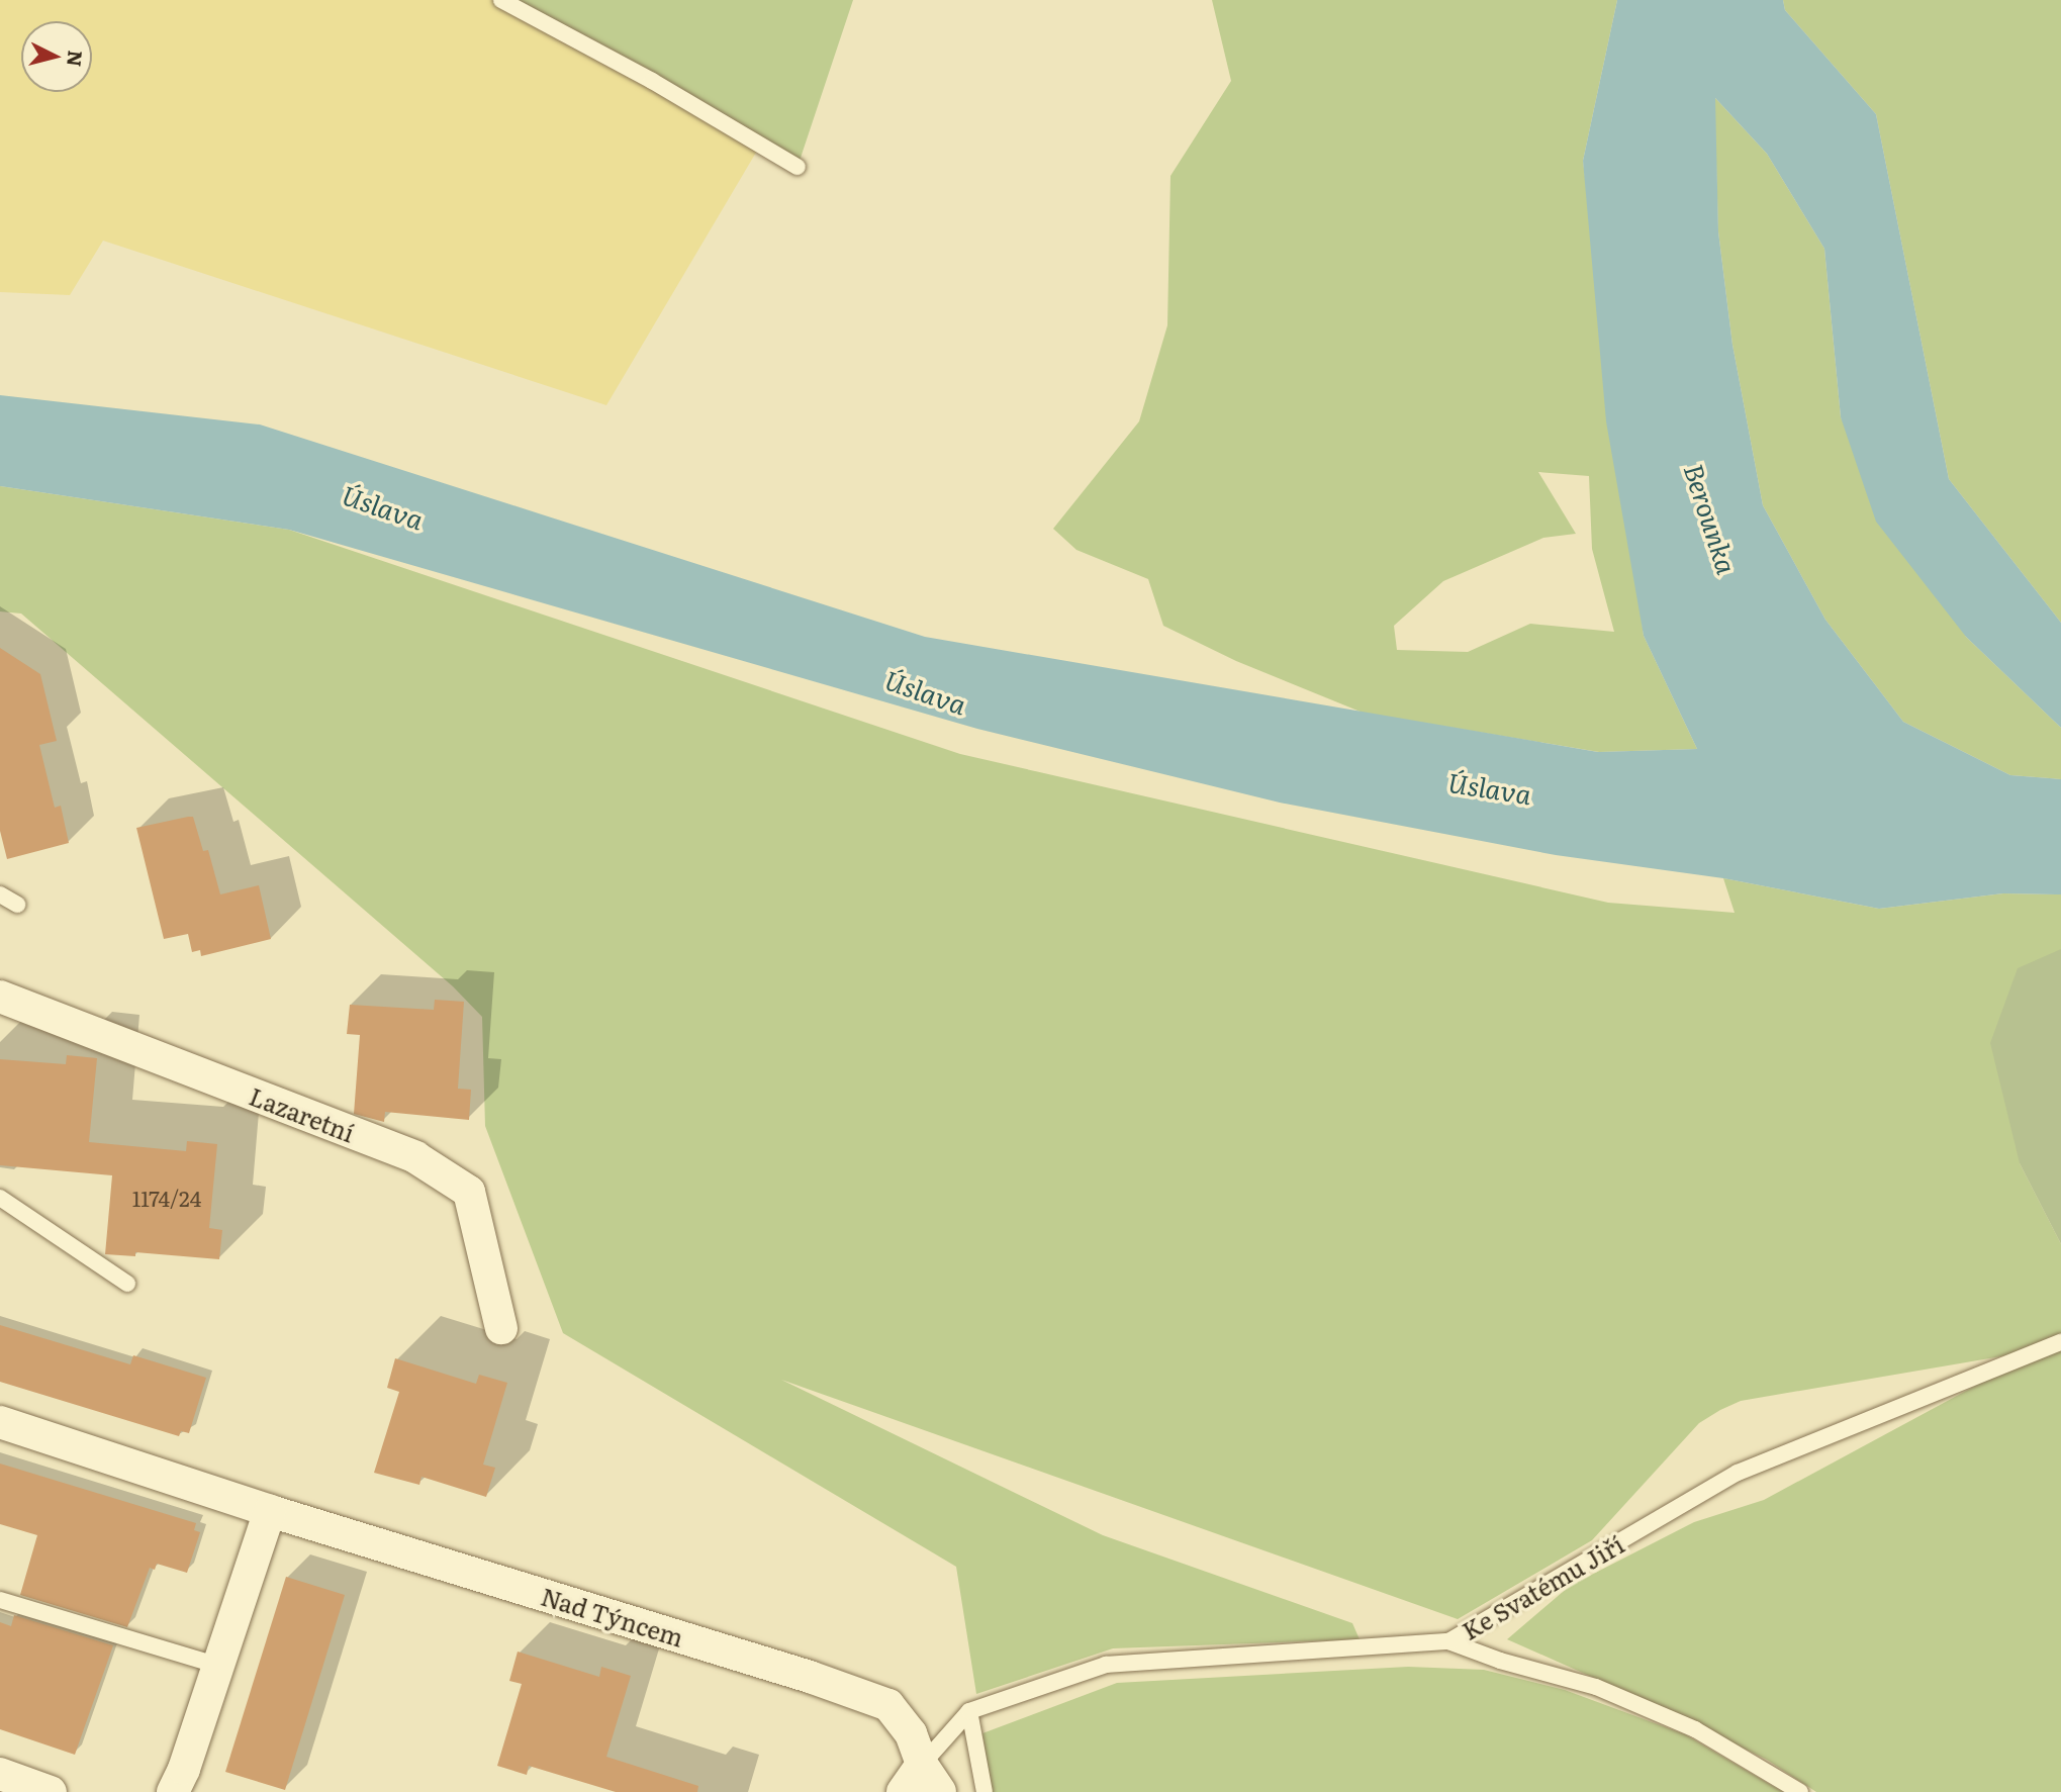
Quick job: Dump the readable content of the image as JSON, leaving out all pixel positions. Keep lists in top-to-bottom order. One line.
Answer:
{"streets":{"street":["Lazaretní","Ke Svatému Jiří","Nad Týncem"]},"crossings":[["Ke Svatému Jiří","Nad Týncem"]],"water":["Úslava","Berounka"],"house_numbers":["1174/24"],"north":"right"}
